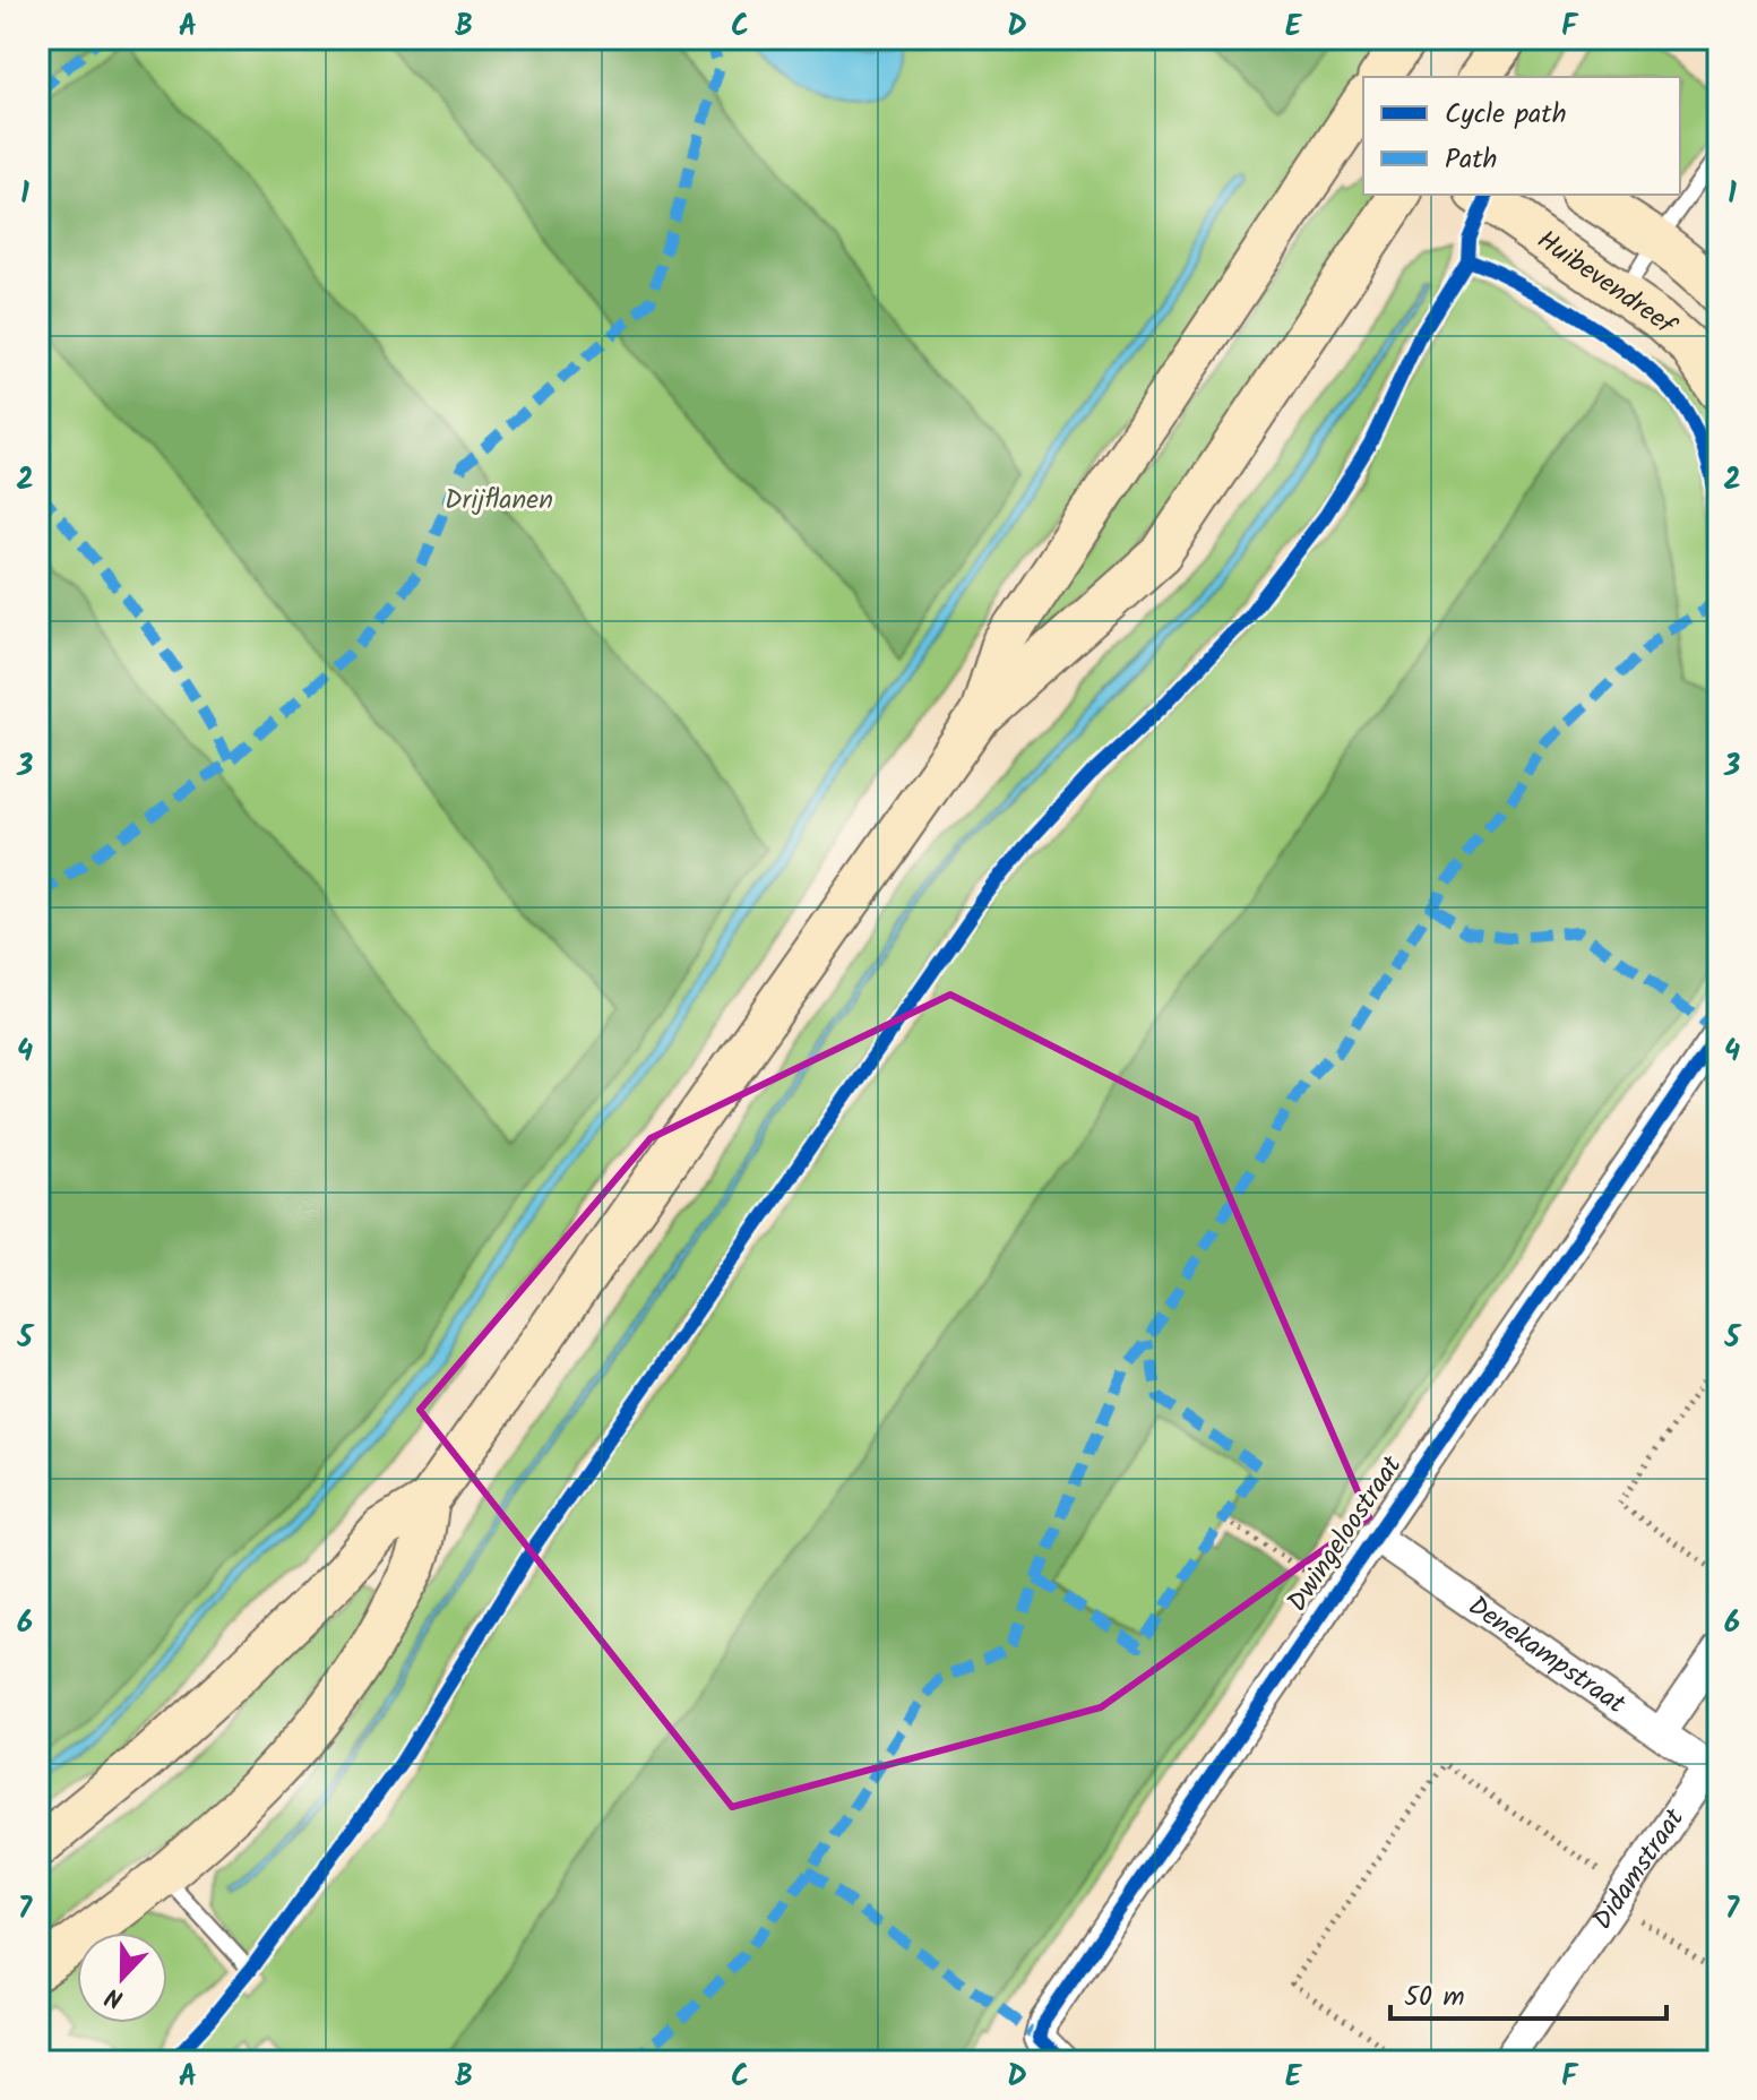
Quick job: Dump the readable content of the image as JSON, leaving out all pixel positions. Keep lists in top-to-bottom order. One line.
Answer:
{"streets":{"main road":["Huibevendreef"],"street":["Dwingeloostraat","Denekampstraat","Didamstraat"]},"crossings":[["Dwingeloostraat","Denekampstraat"],["Denekampstraat","Didamstraat"]],"parks":["Drijflanen"],"legend":["Cycle path","Path"],"scale_bar":"50 m","north":"bottom","grid":{"columns":["A","B","C","D","E","F"],"rows":["1","2","3","4","5","6","7"]}}
